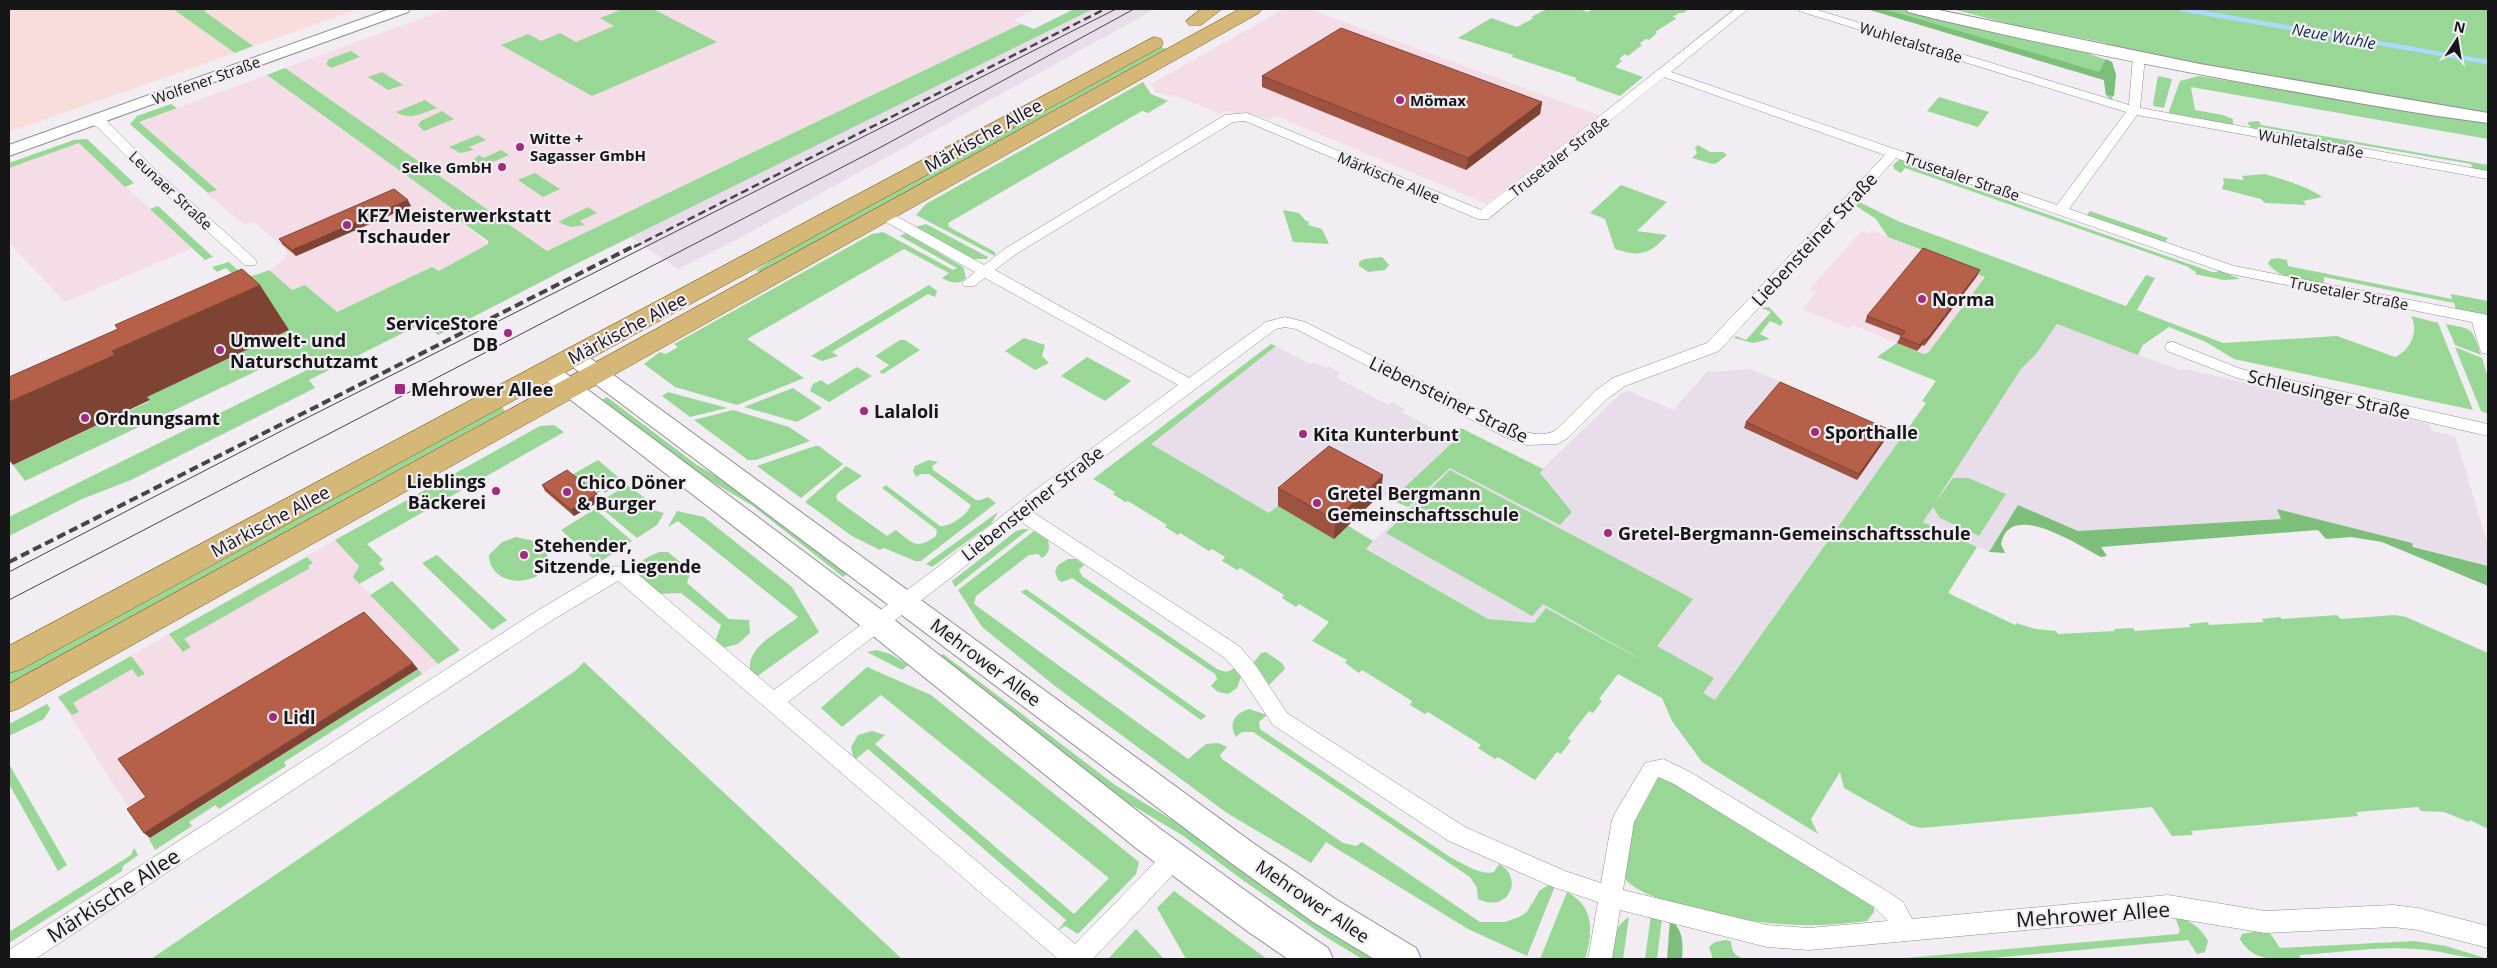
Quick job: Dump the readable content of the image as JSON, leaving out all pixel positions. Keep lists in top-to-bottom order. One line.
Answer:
{"streets":{"main road":["Wuhletalstraße","Märkische Allee","Mehrower Allee"],"street":["Wolfener Straße","Trusetaler Straße","Leunaer Straße","Liebensteiner Straße","Schleusinger Straße"]},"crossings":[["Wolfener Straße","Leunaer Straße"],["Märkische Allee","Trusetaler Straße"],["Märkische Allee","Mehrower Allee"],["Trusetaler Straße","Liebensteiner Straße"],["Liebensteiner Straße","Mehrower Allee"]],"water":["Neue Wuhle"],"places":{"other":["Mömax","Witte + Sagasser GmbH","Selke GmbH","KFZ Meisterwerkstatt Tschauder","Norma","ServiceStore DB","Umwelt- und Naturschutzamt","Lalaloli","Ordnungsamt","Sporthalle","Kita Kunterbunt","Lieblings Bäckerei","Chico Döner & Burger","Gretel Bergmann Gemeinschaftsschule","Gretel-Bergmann-Gemeinschaftsschule","Stehender, Sitzende, Liegende","Lidl"],"transit":["Mehrower Allee"]},"north":"top"}
